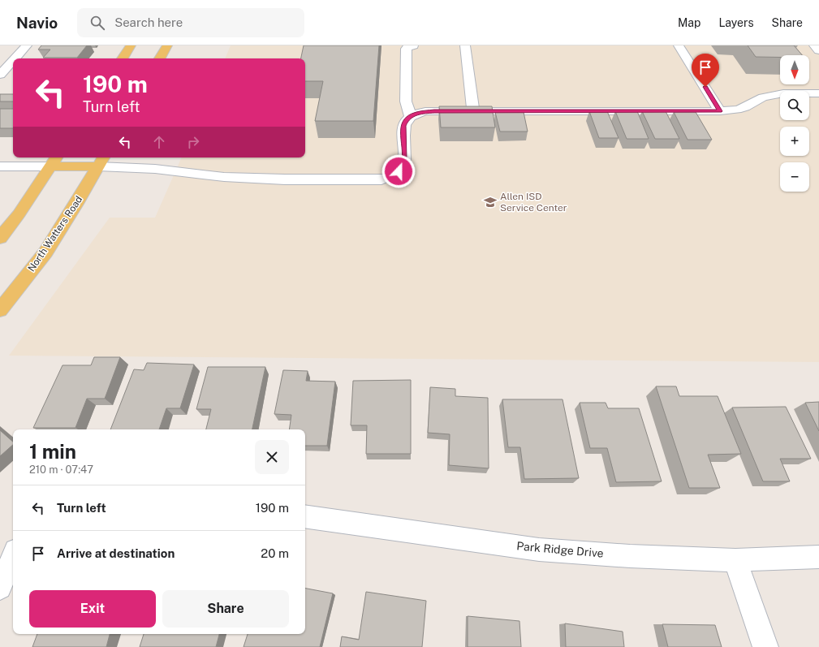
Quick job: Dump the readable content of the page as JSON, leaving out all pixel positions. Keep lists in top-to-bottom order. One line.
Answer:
{"streets":{"main road":["North Watters Road"],"street":["Park Ridge Drive"]},"places":{"school or university":["Allen ISD Service Center"]},"north":"bottom","page":{"header":"Navio","search":"Search here","nav":["Map","Layers","Share"],"map_buttons":["+","−"],"turn":["190 m","Turn left"],"heading":["1 min","210 m · 07:47"],"list":[{"name":"Turn left","value":"190 m"},{"name":"Arrive at destination","value":"20 m"}],"buttons":["Exit","Share"]}}
